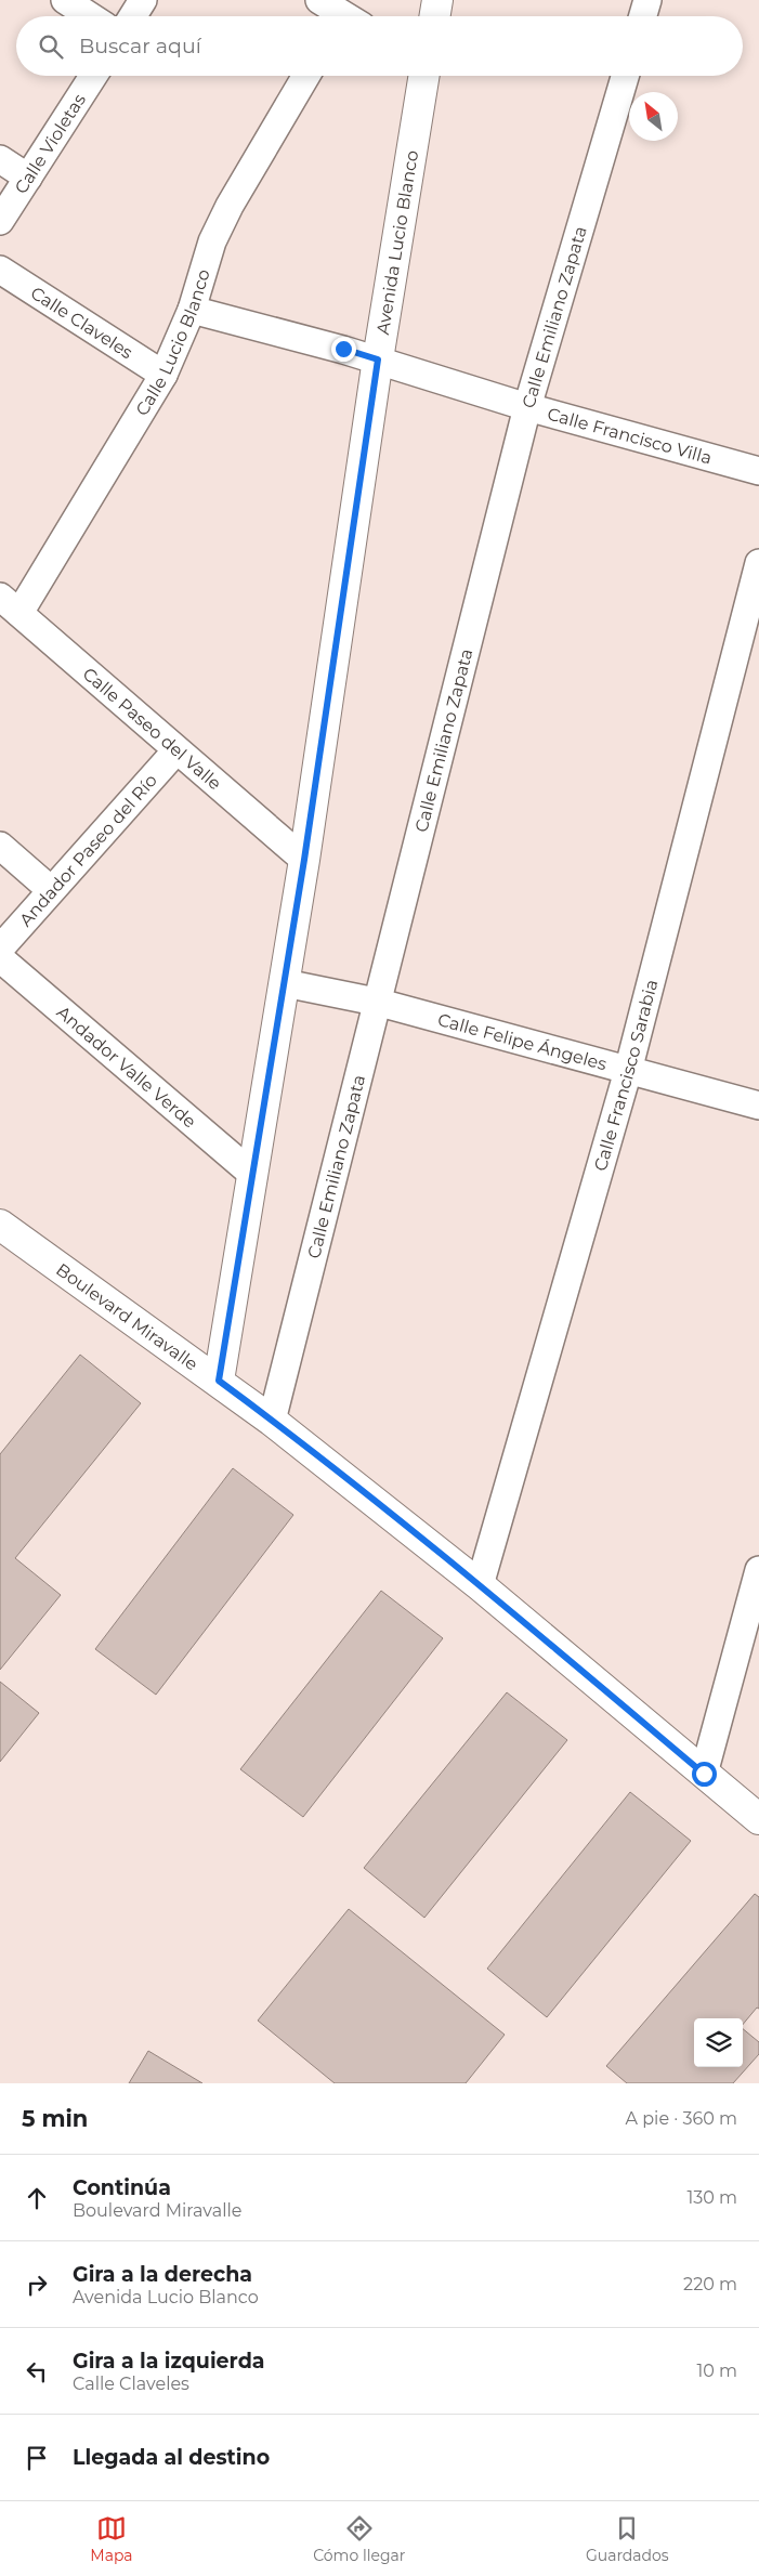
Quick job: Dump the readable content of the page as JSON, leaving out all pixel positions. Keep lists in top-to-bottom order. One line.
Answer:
{"streets":{"street":["Calle Violetas","Avenida Lucio Blanco","Calle Emiliano Zapata","Calle Claveles","Calle Lucio Blanco","Calle Francisco Villa","Calle Paseo del Valle","Andador Paseo del Río","Calle Felipe Ángeles","Andador Valle Verde","Calle Francisco Sarabia","Boulevard Miravalle"]},"crossings":[["Avenida Lucio Blanco","Calle Francisco Villa"],["Avenida Lucio Blanco","Calle Paseo del Valle"],["Avenida Lucio Blanco","Calle Felipe Ángeles"],["Avenida Lucio Blanco","Andador Valle Verde"],["Avenida Lucio Blanco","Boulevard Miravalle"],["Calle Emiliano Zapata","Calle Francisco Villa"],["Calle Emiliano Zapata","Calle Felipe Ángeles"],["Calle Emiliano Zapata","Boulevard Miravalle"],["Calle Claveles","Calle Lucio Blanco"],["Calle Lucio Blanco","Calle Paseo del Valle"],["Calle Paseo del Valle","Andador Paseo del Río"],["Calle Felipe Ángeles","Calle Francisco Sarabia"],["Calle Francisco Sarabia","Boulevard Miravalle"]],"north":"top left","page":{"search":"Buscar aquí","heading":["5 min","A pie · 360 m"],"list":[["Continúa","Boulevard Miravalle","130 m"],["Gira a la derecha","Avenida Lucio Blanco","220 m"],["Gira a la izquierda","Calle Claveles","10 m"],"Llegada al destino"],"nav":["Mapa","Cómo llegar","Guardados"]}}
